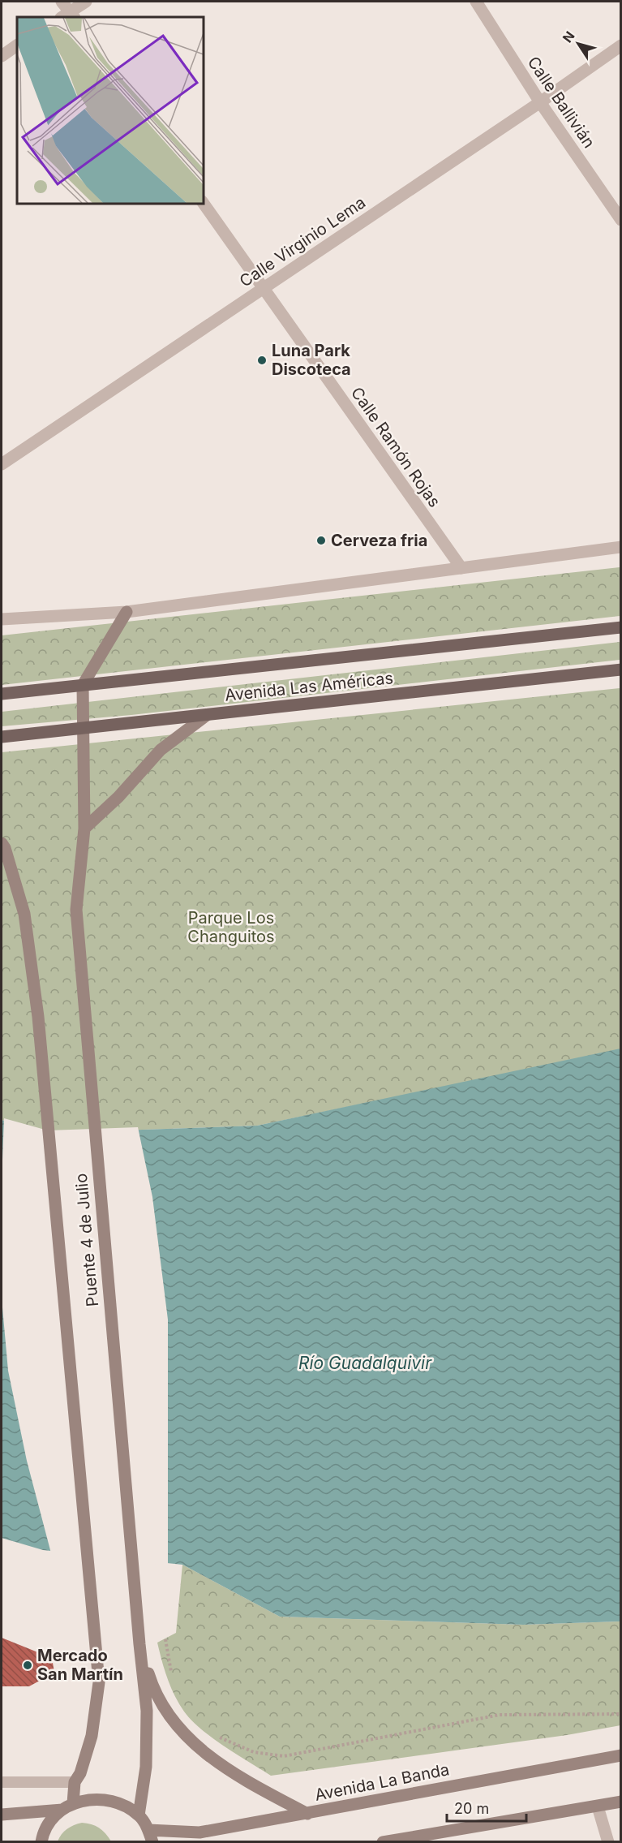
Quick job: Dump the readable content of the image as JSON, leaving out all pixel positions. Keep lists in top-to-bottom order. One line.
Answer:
{"streets":{"main road":["Avenida Las Américas","Puente 4 de Julio","Avenida La Banda"],"street":["Calle Ballivián","Calle Virginio Lema","Calle Ramón Rojas"]},"crossings":[["Calle Ballivián","Calle Virginio Lema"],["Calle Virginio Lema","Calle Ramón Rojas"],["Avenida Las Américas","Puente 4 de Julio"]],"water":["Río Guadalquivir"],"parks":["Parque Los Changuitos"],"places":["Luna Park Discoteca","Cerveza fria","Mercado San Martín"],"scale_bar":"20 m","north":"top left"}
